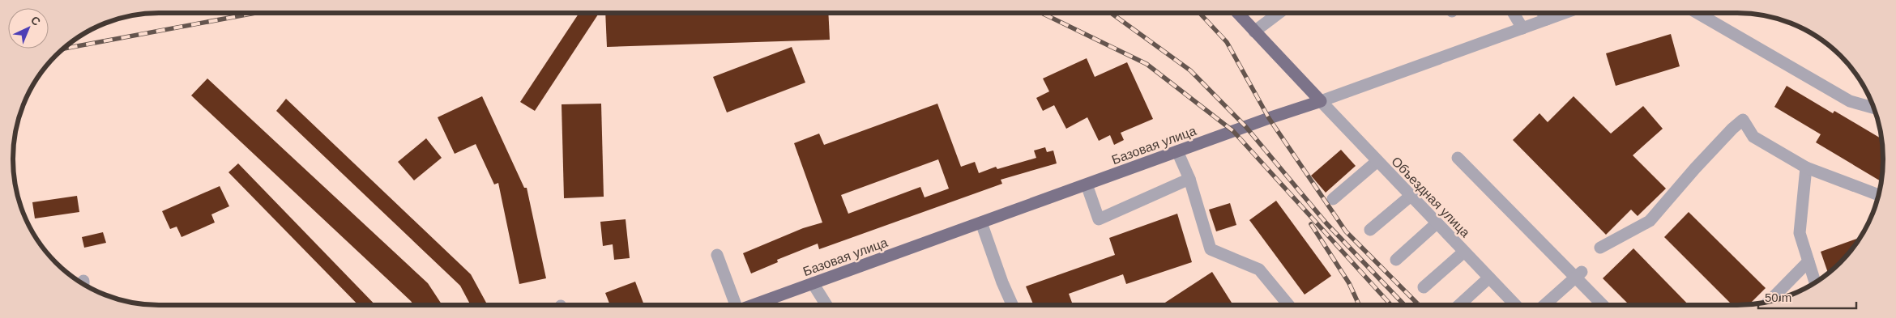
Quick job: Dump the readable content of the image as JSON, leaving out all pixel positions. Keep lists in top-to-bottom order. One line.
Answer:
{"streets":{"main road":["Базовая улица"],"street":["Объездная улица"]},"crossings":[["Базовая улица","Объездная улица"]],"scale_bar":"50 m","north":"top right"}
